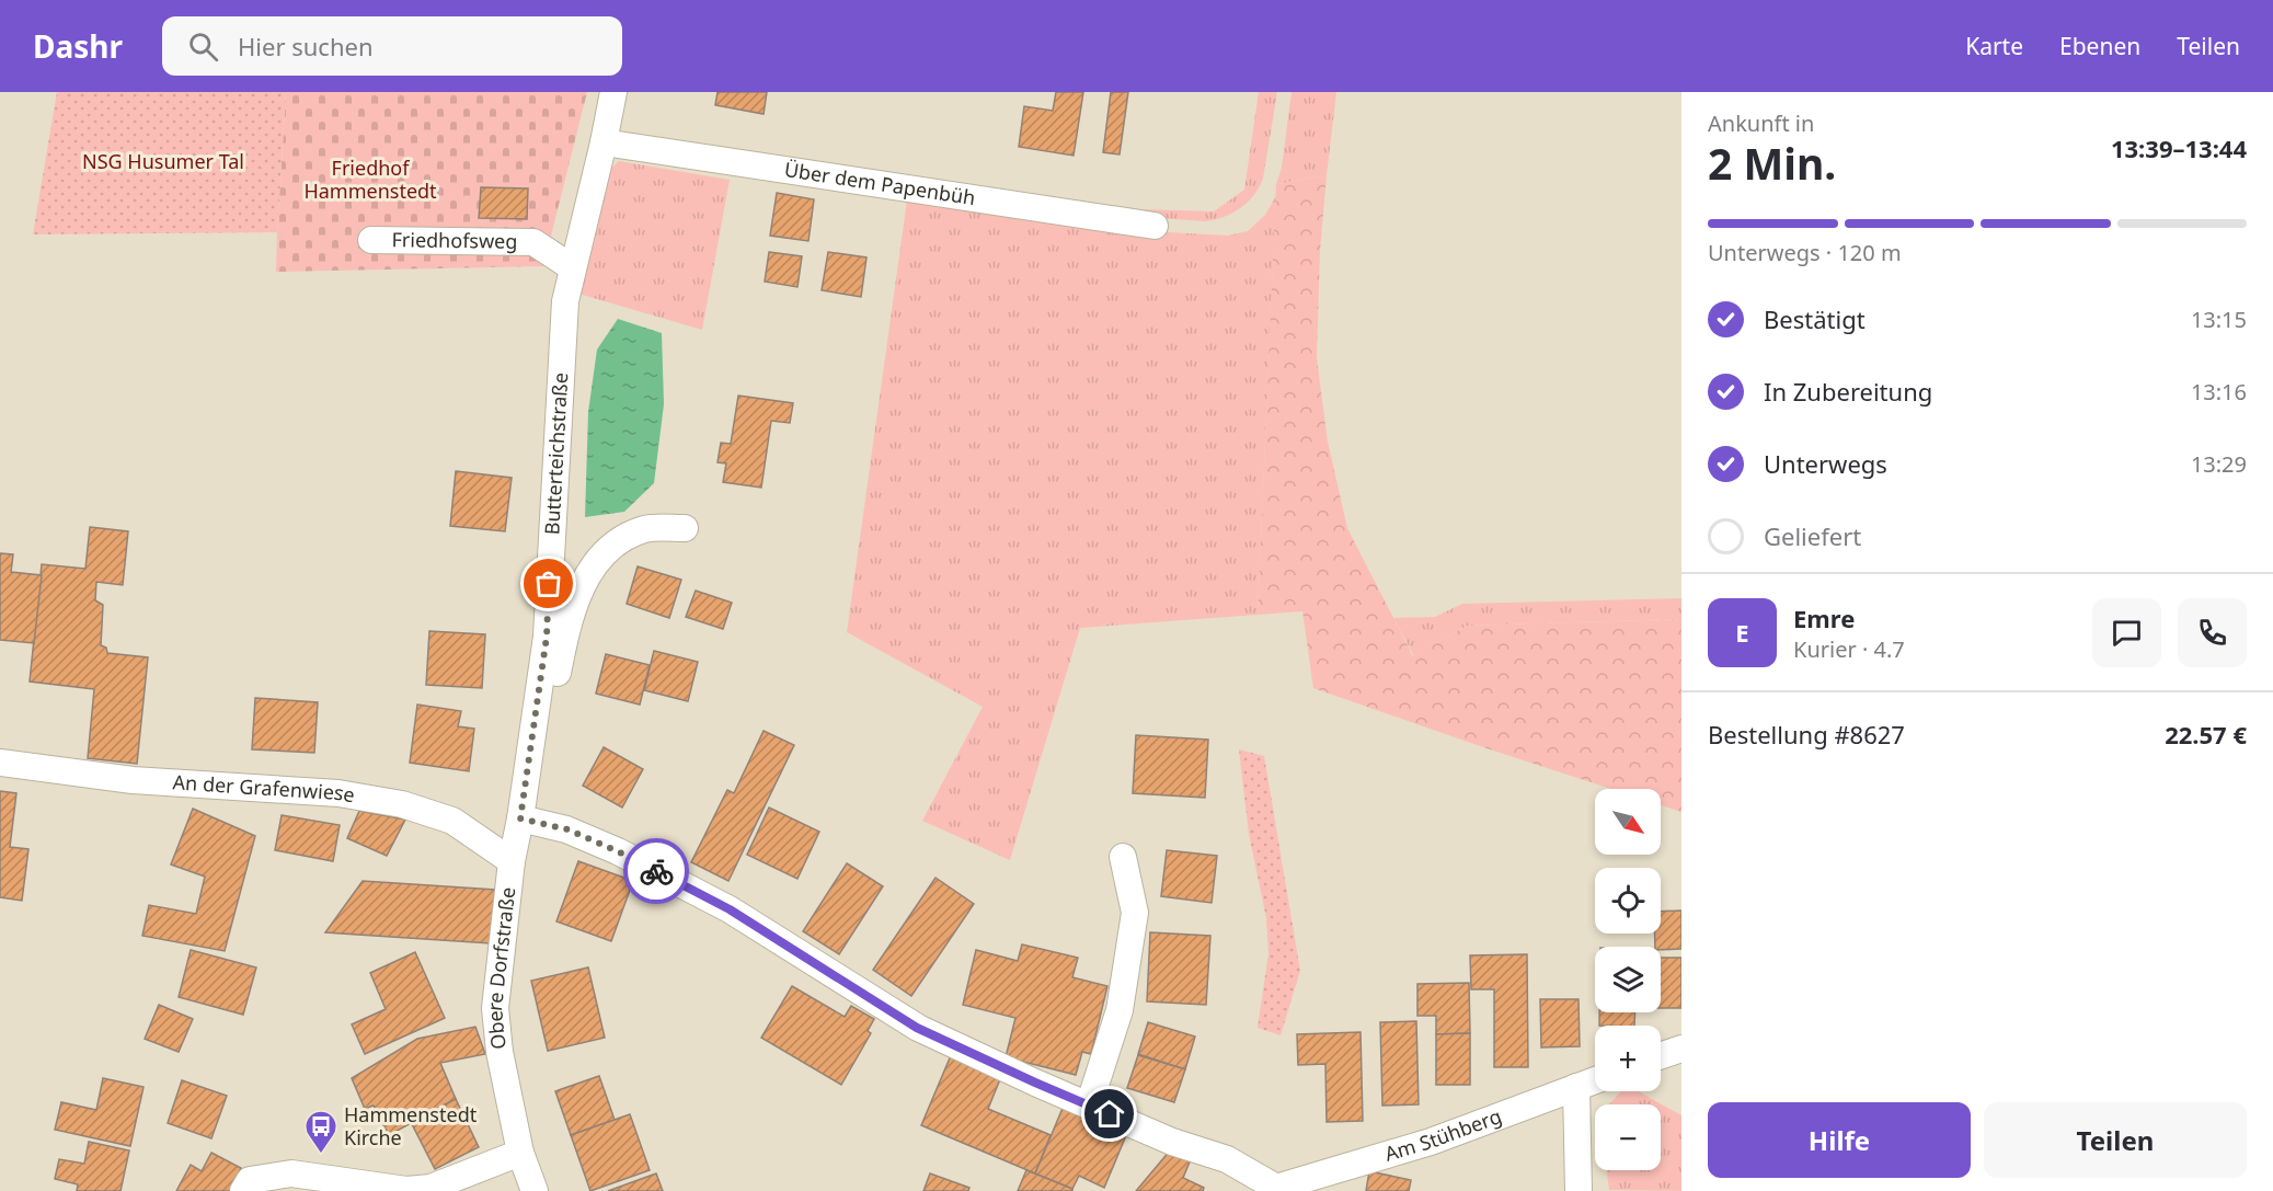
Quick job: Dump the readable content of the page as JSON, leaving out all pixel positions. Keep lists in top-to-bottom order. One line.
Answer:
{"streets":{"street":["Über dem Papenbüh","Friedhofsweg","Butterteichstraße","An der Grafenwiese","Obere Dorfstraße","Am Stühberg"]},"crossings":[["Über dem Papenbüh","Butterteichstraße"],["Friedhofsweg","Butterteichstraße"],["Butterteichstraße","Obere Dorfstraße"],["An der Grafenwiese","Obere Dorfstraße"]],"parks":["NSG Husumer Tal","Friedhof Hammenstedt"],"places":{"bus stop":["Hammenstedt Kirche"]},"north":"bottom right","page":{"header":"Dashr","search":"Hier suchen","nav":["Karte","Ebenen","Teilen"],"heading":["2 Min.","Ankunft in","13:39–13:44"],"panel":["Emre","Kurier · 4.7","Bestellung #8627","22.57 €"],"bar":"Unterwegs · 120 m","list":[["Bestätigt","13:15"],["In Zubereitung","13:16"],["Unterwegs","13:29"],"Geliefert"],"round":"E","map_buttons":["+","−"],"buttons":["Hilfe","Teilen"]}}
